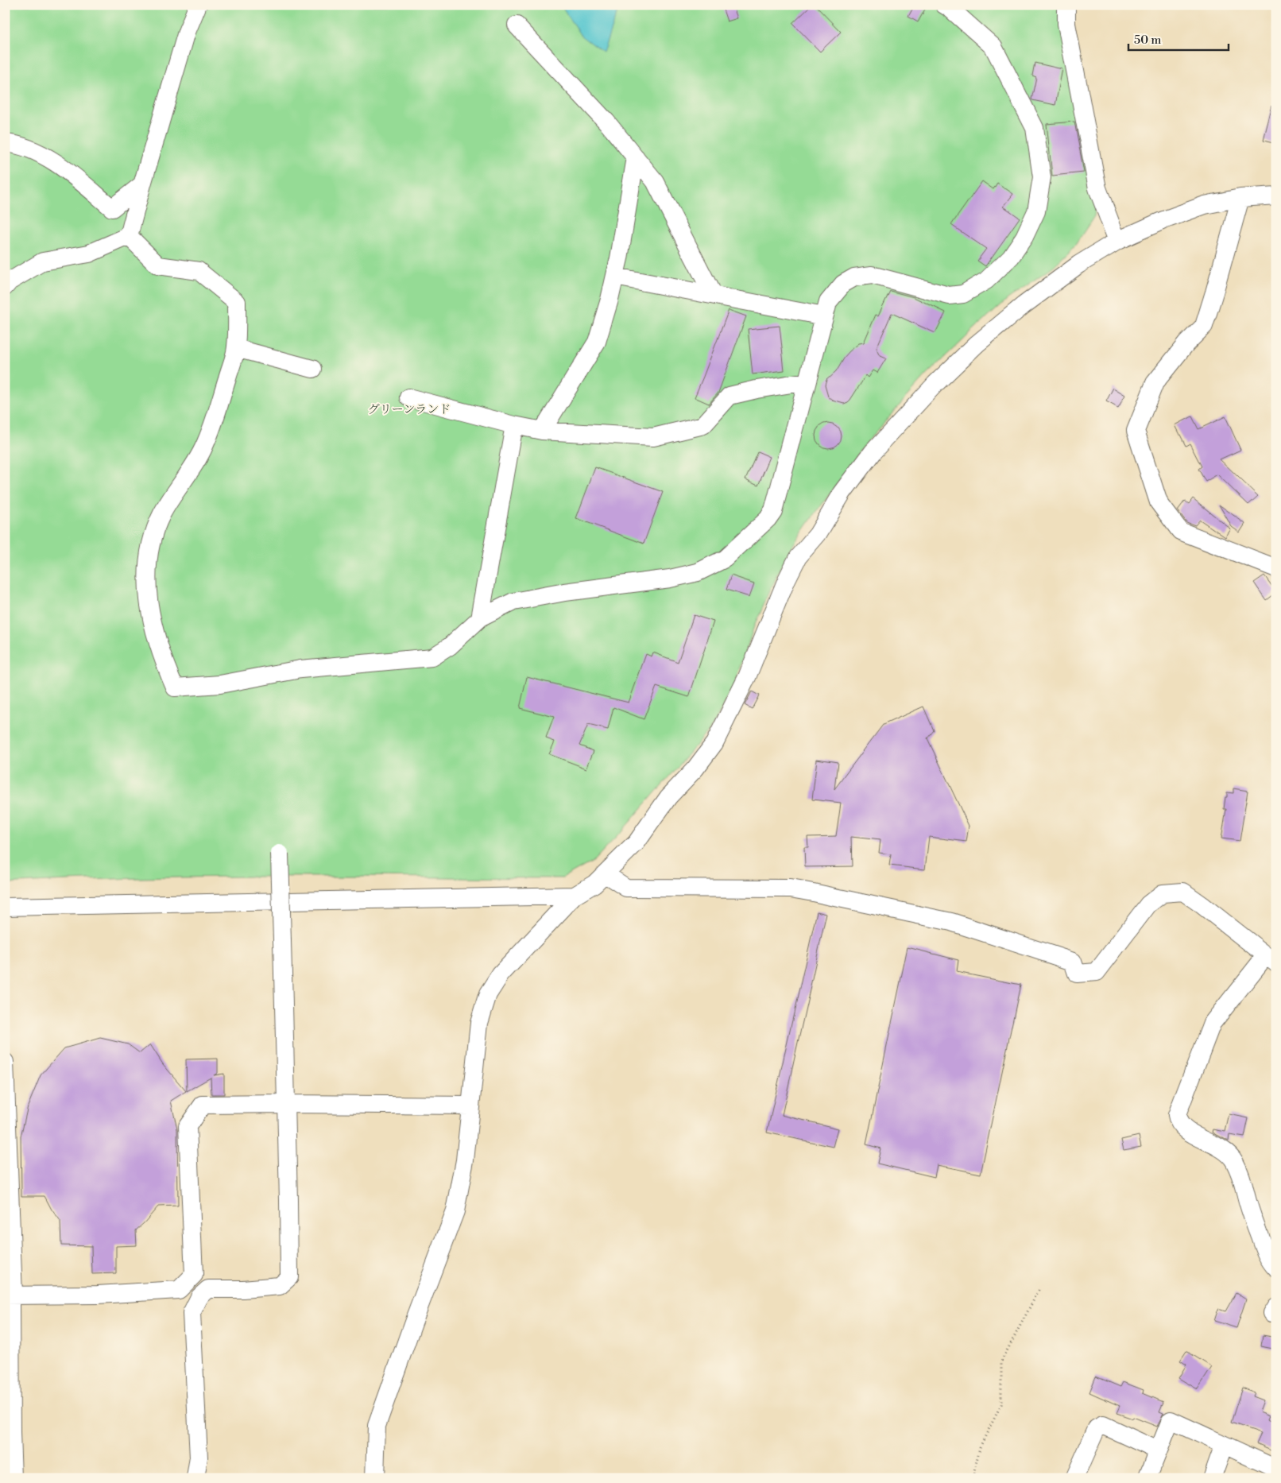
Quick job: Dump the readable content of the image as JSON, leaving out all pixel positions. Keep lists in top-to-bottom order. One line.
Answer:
{"parks":["グリーンランド"],"scale_bar":"50 m"}
